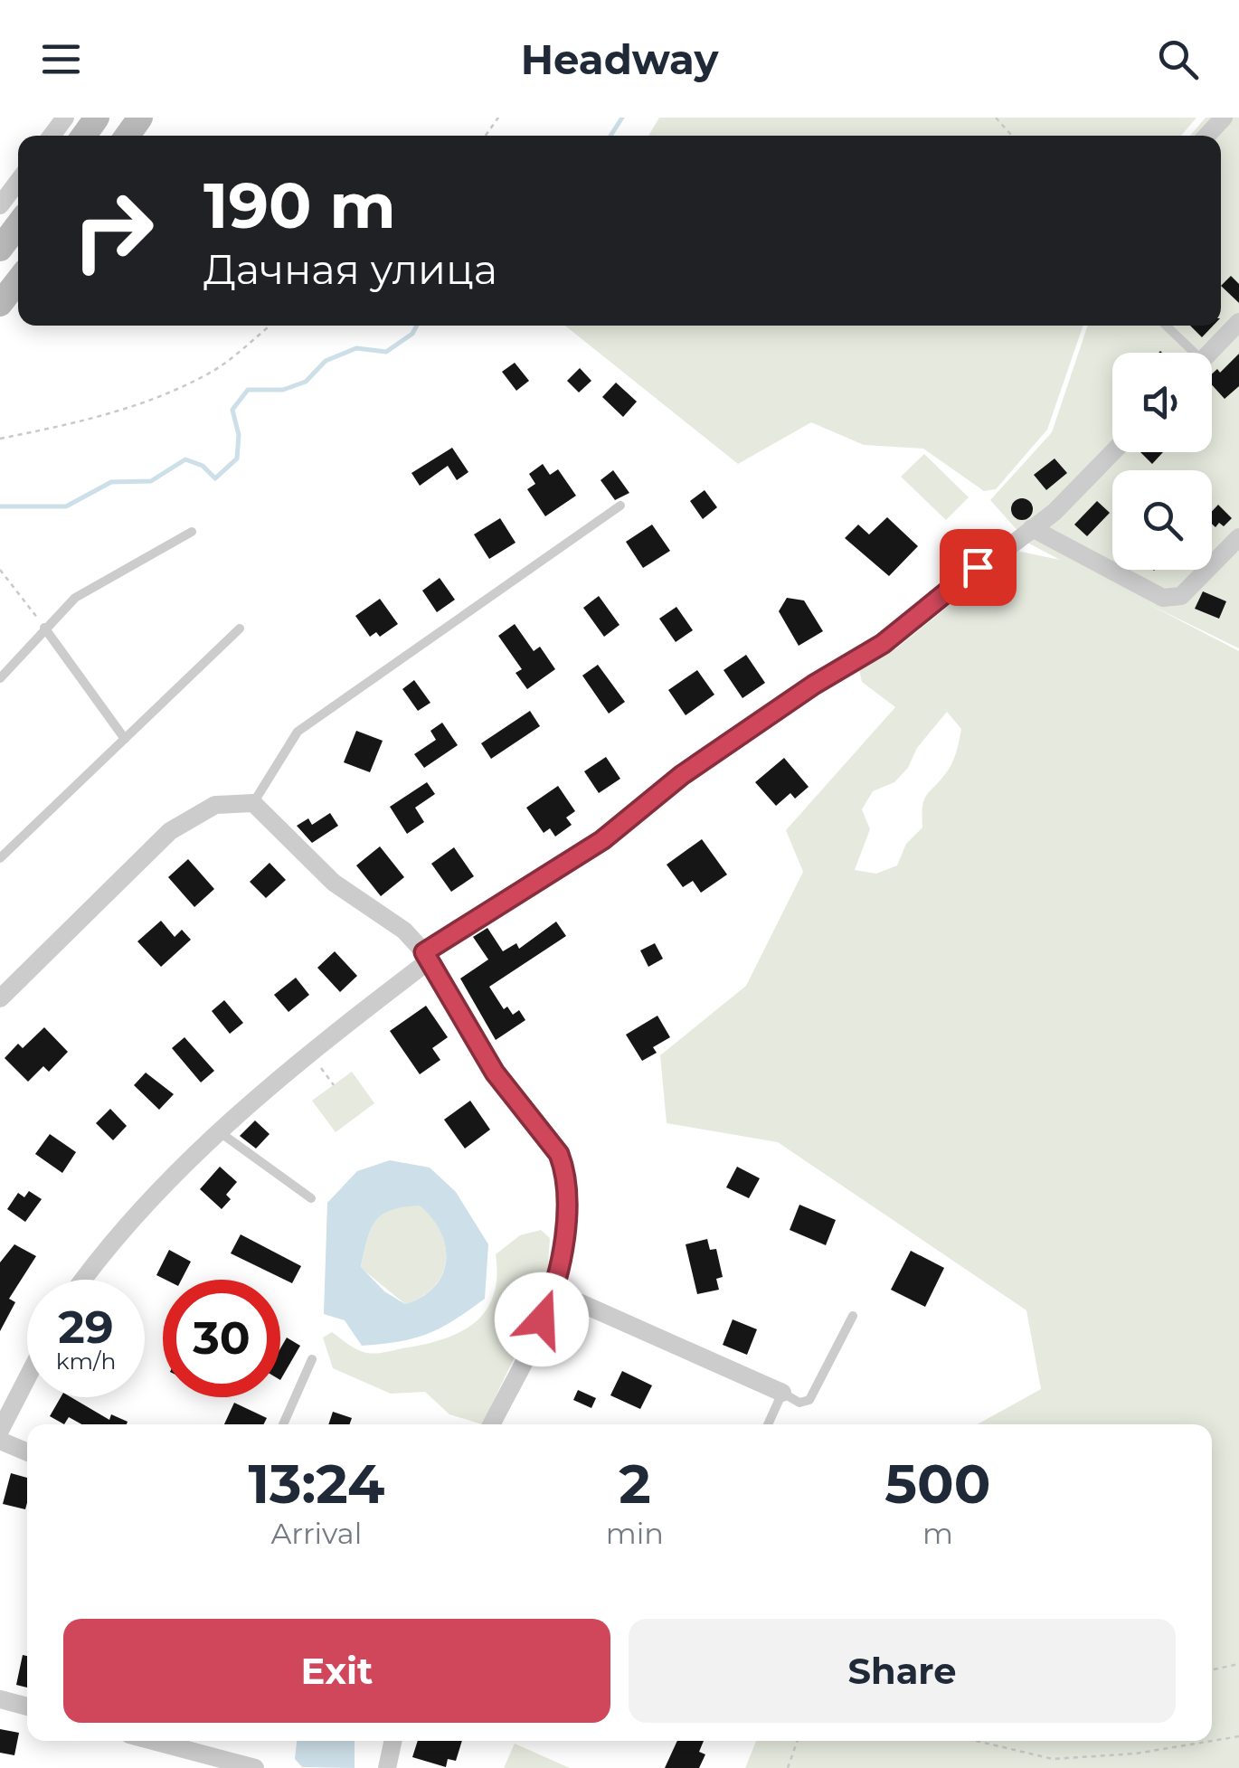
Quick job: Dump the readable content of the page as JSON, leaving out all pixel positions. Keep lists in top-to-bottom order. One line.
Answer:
{"page":{"header":"Headway","turn":["190 m","Дачная улица"],"speed":"29 km/h","limit":"30","eta":["13:24","Arrival","2","min","500","m"],"buttons":["Exit","Share"]}}
